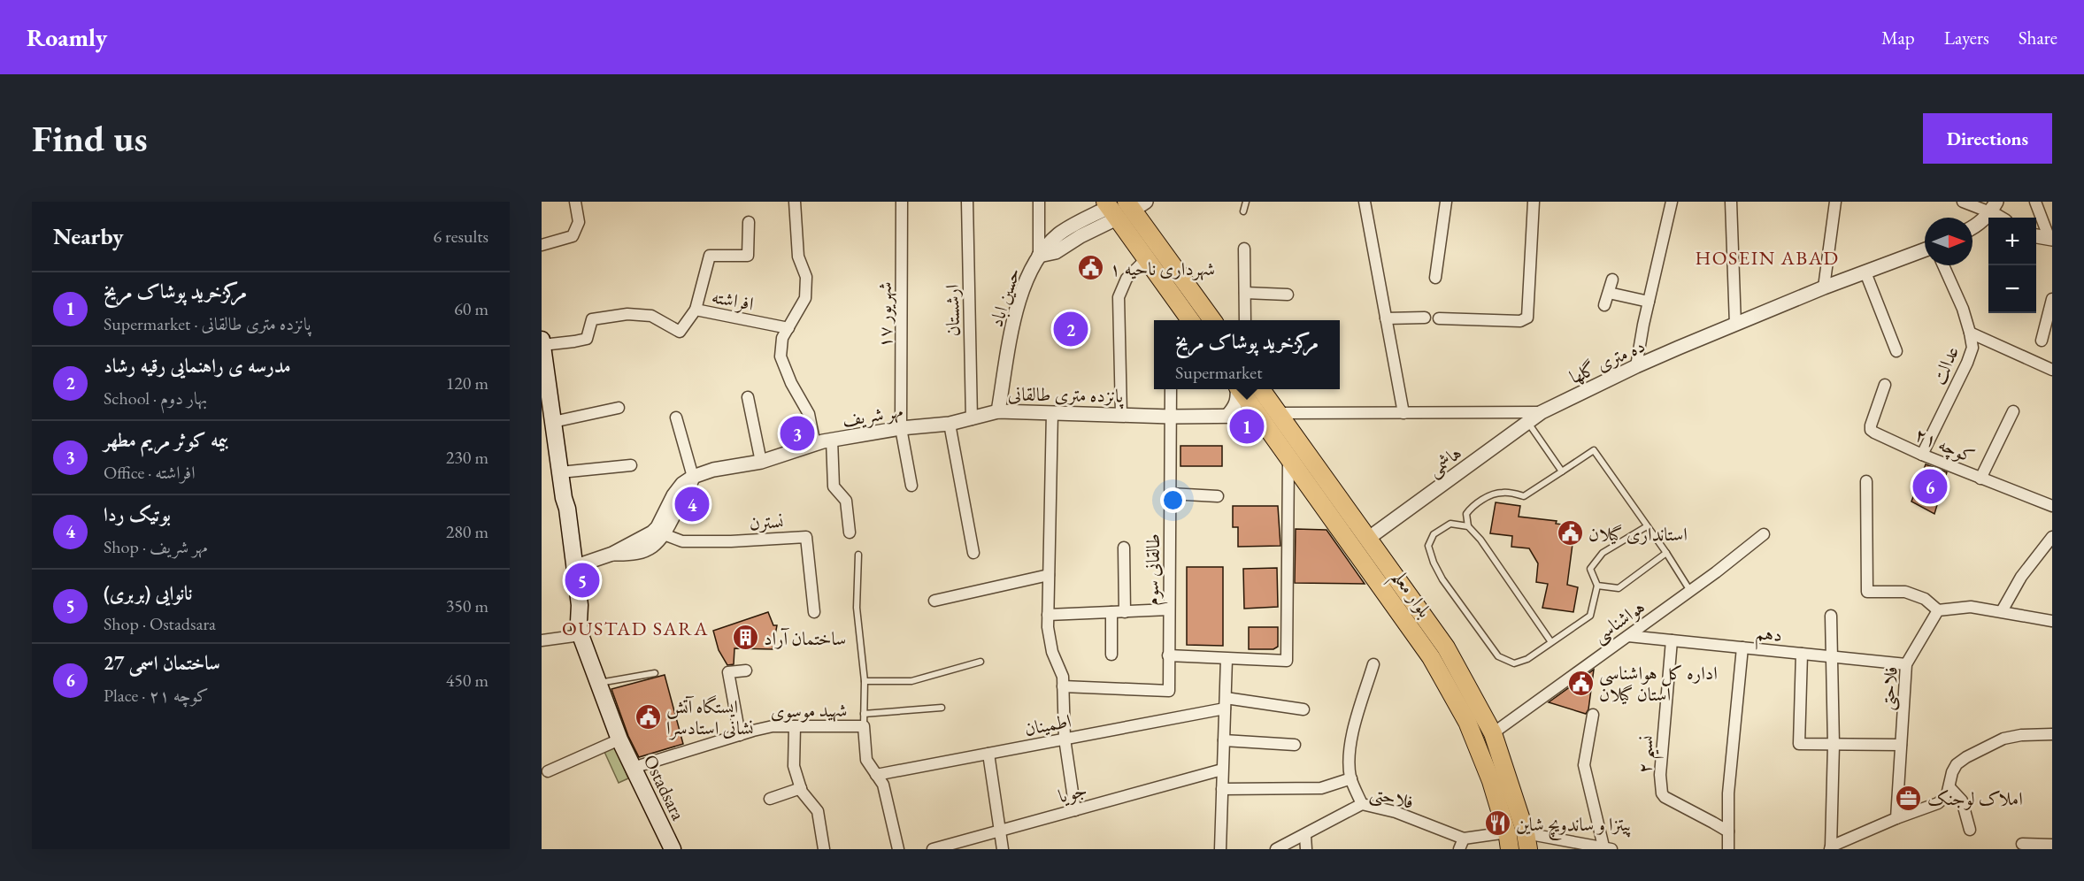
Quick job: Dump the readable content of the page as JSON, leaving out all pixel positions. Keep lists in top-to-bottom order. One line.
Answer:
{"streets":{"main road":["بلوار معلم","Ostadsara"],"street":["حسین اباد","افراشته","ارشستان","۱۷ شهریور","ده متری گلها","عدالت","پانزده متری طالقانی","مهر شریف","کوچه ۲۱","هاشمی","نسترن","طالقانی سوم","هواشناسی","دهم","فلاحتی","شهید موسوی","اطمینان","نسیم ٢","جویا"]},"crossings":[["حسین اباد","پانزده متری طالقانی"],["حسین اباد","مهر شریف"],["افراشته","Ostadsara"],["ارشستان","مهر شریف"],["۱۷ شهریور","مهر شریف"],["ده متری گلها","هاشمی"],["ده متری گلها","بلوار معلم"],["عدالت","کوچه ۲۱"],["پانزده متری طالقانی","مهر شریف"],["پانزده متری طالقانی","طالقانی سوم"],["پانزده متری طالقانی","بلوار معلم"],["مهر شریف","نسترن"],["مهر شریف","Ostadsara"],["هاشمی","بلوار معلم"],["بلوار معلم","هواشناسی"],["بلوار معلم","فلاحتی"],["هواشناسی","دهم"],["دهم","فلاحتی"],["دهم","نسیم ٢"],["شهید موسوی","Ostadsara"]],"districts":["HOSEIN ABAD","OUSTAD SARA"],"places":{"public building":["شهرداری ناحیه ۱","استانداری گیلان","اداره کل هواشناسی استان گیلان","ایستگاه آتش نشانی استادسرا"],"building":["ساختمان آراد"],"office":["املاک لوجنک"],"restaurant":["پیتزا و ساندویچ شاین"]},"north":"right","page":{"header":"Roamly","nav":["Map","Layers","Share"],"buttons":"Directions","title":"Find us","heading":["Nearby","6 results"],"map_buttons":["+","−"],"list":[{"mark":"1","name":"مرکزخرید پوشاک مریخ","note":"Supermarket · پانزده متری طالقانی","value":"60 m"},{"mark":"2","name":"مدرسه ی راهنمایی رقیه رشاد","note":"School · بهار دوم","value":"120 m"},{"mark":"3","name":"بیمه کوثر مریم مطهر","note":"Office · افراشته","value":"230 m"},{"mark":"4","name":"بوتیک ردا","note":"Shop · مهر شریف","value":"280 m"},{"mark":"5","name":"نانوایی (بربری)","note":"Shop · Ostadsara","value":"350 m"},{"mark":"6","name":"ساختمان اسمی 27","note":"Place · کوچه ۲۱","value":"450 m"}],"pins":["2","1","3","6","4","5"],"popup":["مرکزخرید پوشاک مریخ","Supermarket"]}}
